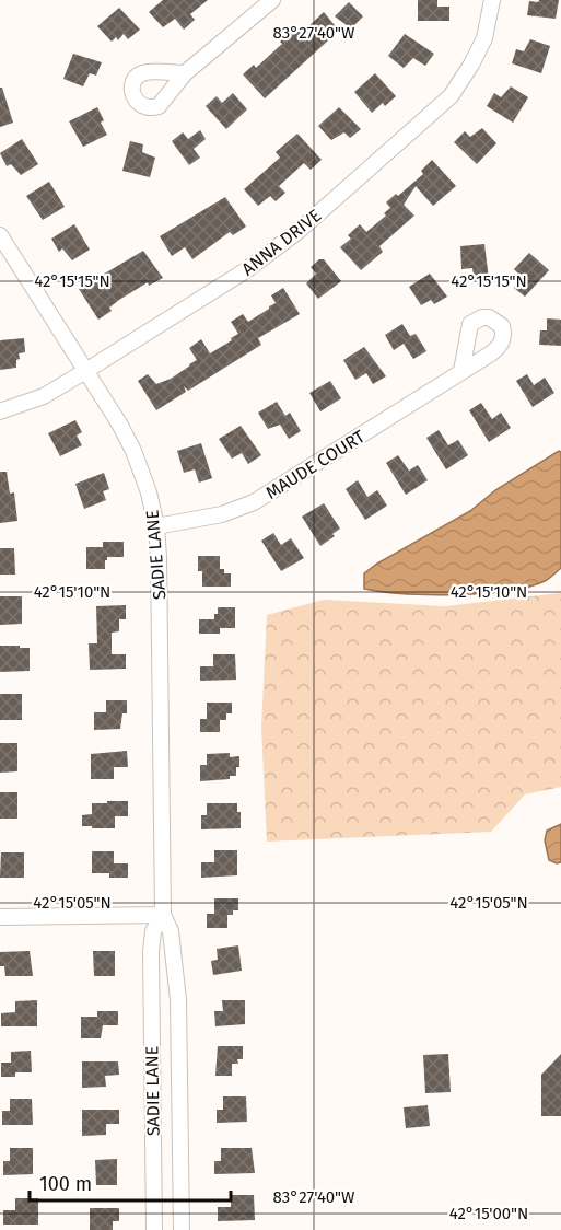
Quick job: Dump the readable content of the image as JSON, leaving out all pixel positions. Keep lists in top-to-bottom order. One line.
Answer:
{"streets":{"street":["ANNA DRIVE","MAUDE COURT","SADIE LANE"]},"crossings":[["ANNA DRIVE","SADIE LANE"],["MAUDE COURT","SADIE LANE"]],"scale_bar":"100 m","coordinates":["83°27'40\"W","42°15'15\"N","42°15'10\"N","42°15'05\"N","42°15'00\"N"]}
